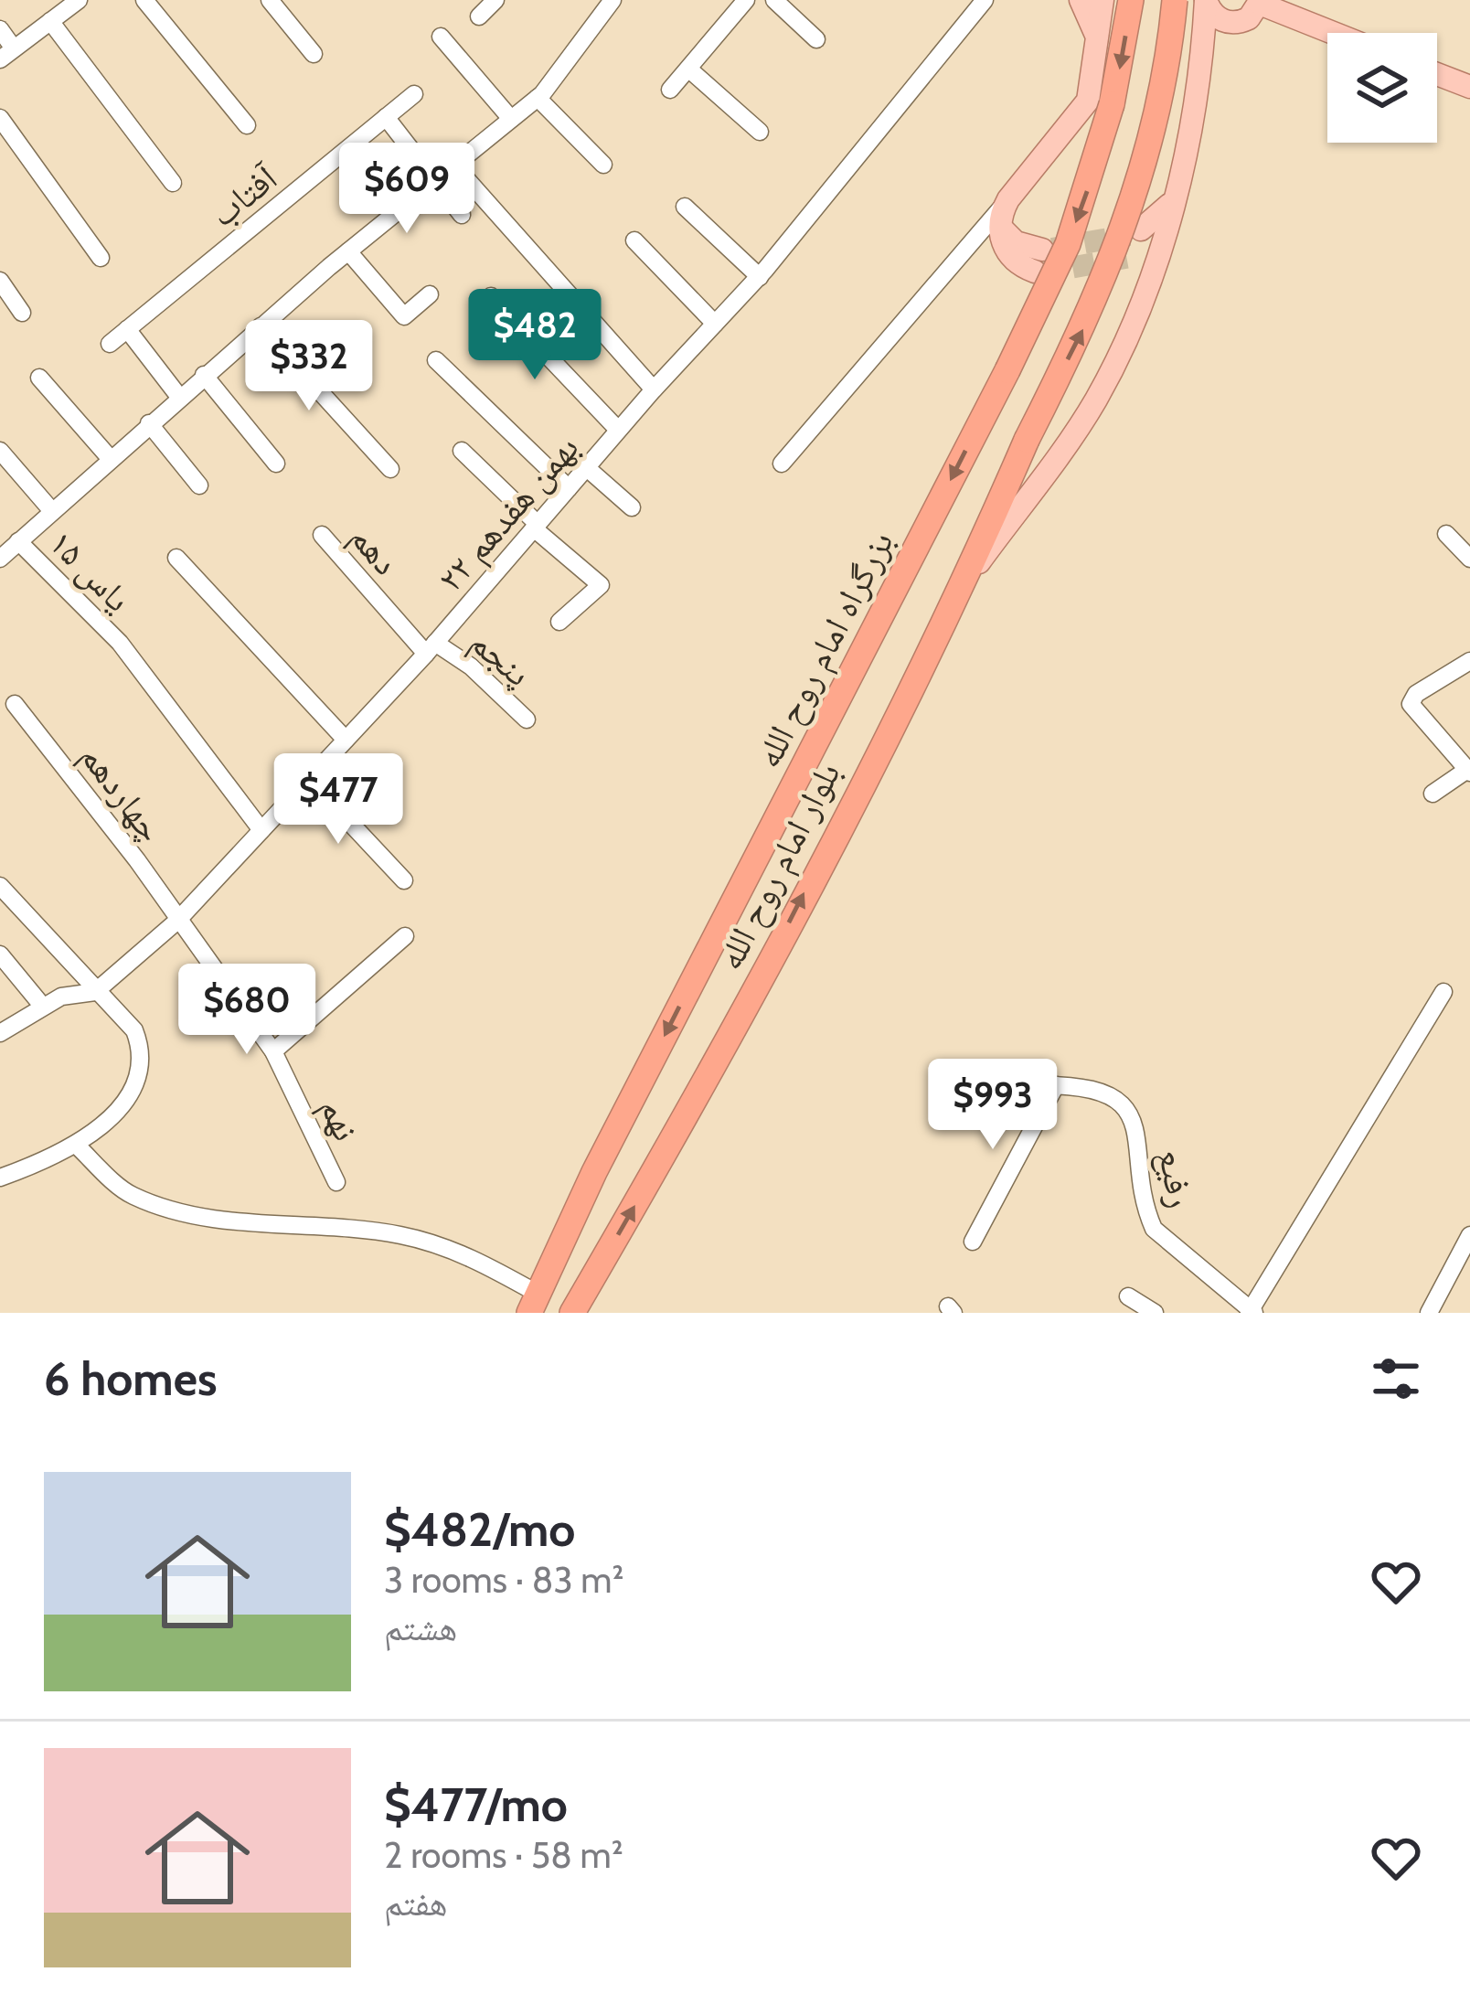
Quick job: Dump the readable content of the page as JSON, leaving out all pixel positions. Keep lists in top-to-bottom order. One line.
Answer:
{"streets":{"highway":["بزرگراه امام روح الله","بلوار امام روح الله"],"street":["آفتاب","۲۲ بهمن هفدهم","دهم","یاس ۱۵","پنجم","چهاردهم","نهم","رفیع"]},"crossings":[["۲۲ بهمن هفدهم","دهم"],["۲۲ بهمن هفدهم","یاس ۱۵"],["۲۲ بهمن هفدهم","پنجم"],["۲۲ بهمن هفدهم","چهاردهم"],["۲۲ بهمن هفدهم","نهم"],["دهم","پنجم"],["چهاردهم","نهم"]],"one_way":["بزرگراه امام روح الله","بلوار امام روح الله"],"page":{"price":["$609","$482","$332","$477","$680","$993"],"heading":"6 homes","list":[{"name":"$482/mo","note":"3 rooms · 83 m² · هشتم"},{"name":"$477/mo","note":"2 rooms · 58 m² · هفتم"}]}}
